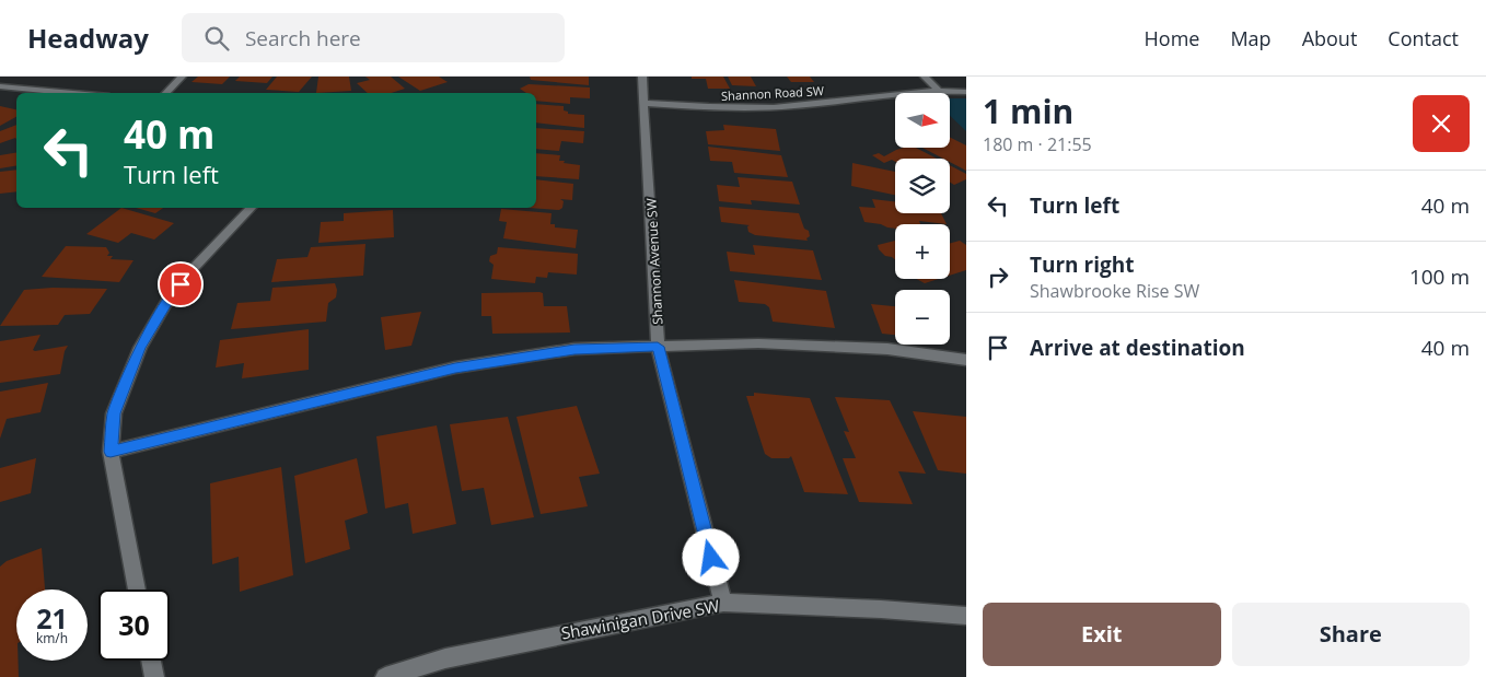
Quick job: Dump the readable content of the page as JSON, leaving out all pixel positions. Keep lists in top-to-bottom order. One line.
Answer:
{"streets":{"street":["Shannon Road SW","Shannon Avenue SW","Shawinigan Drive SW"]},"crossings":[["Shannon Road SW","Shannon Avenue SW"],["Shannon Avenue SW","Shawinigan Drive SW"]],"north":"right","page":{"header":"Headway","search":"Search here","nav":["Home","Map","About","Contact"],"heading":["1 min","180 m · 21:55"],"map_buttons":["+","−"],"turn":["40 m","Turn left"],"list":[{"name":"Turn left","value":"40 m"},{"name":"Turn right","note":"Shawbrooke Rise SW","value":"100 m"},{"name":"Arrive at destination","value":"40 m"}],"speed":"21 km/h","limit":"30","buttons":["Exit","Share"]}}
